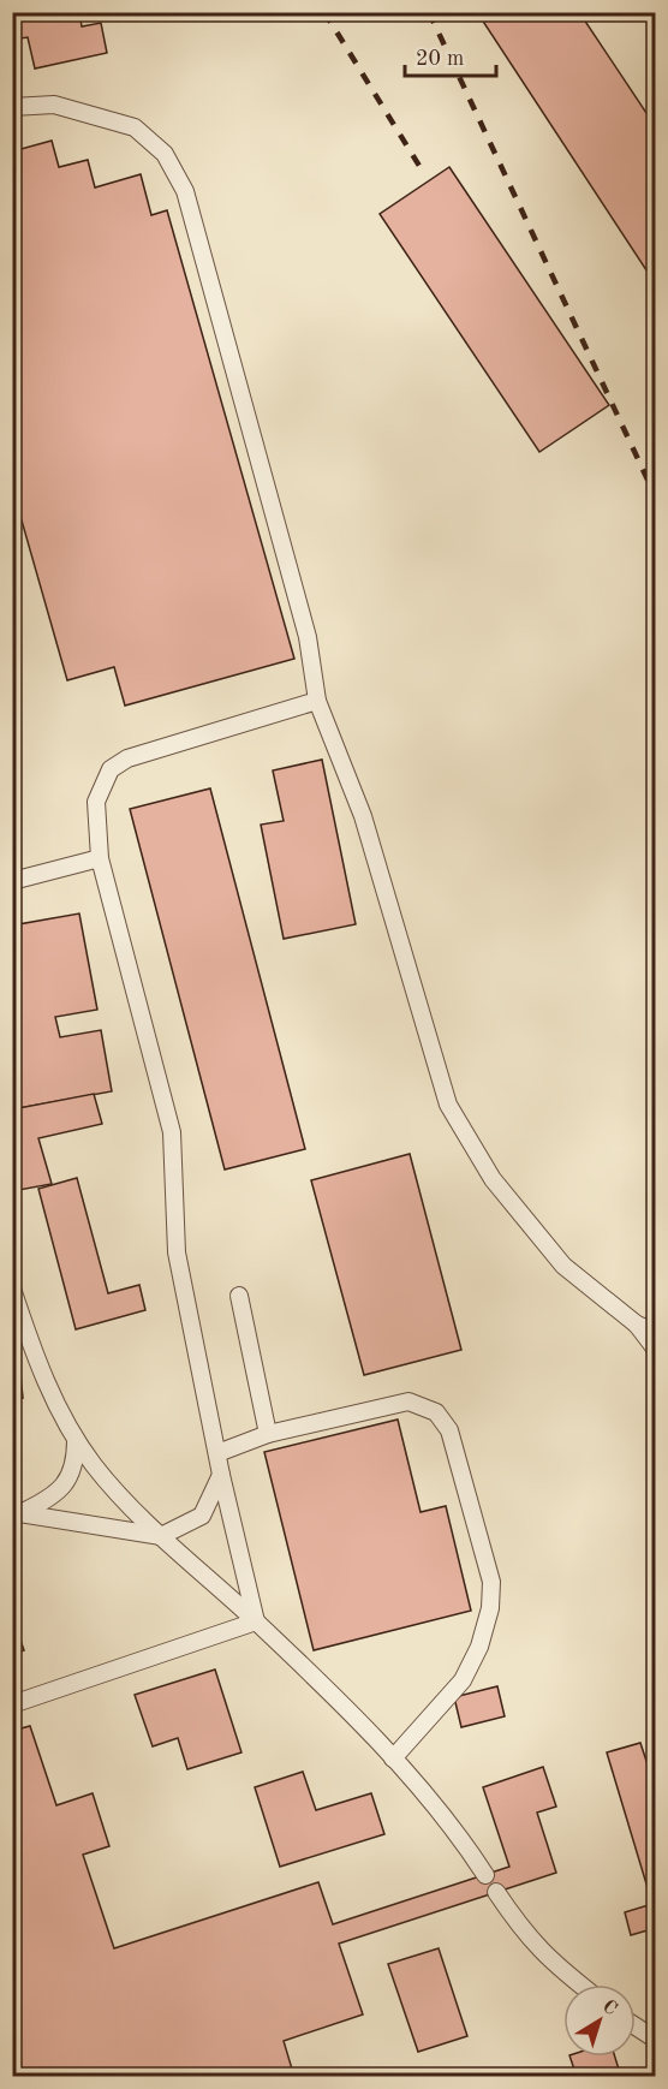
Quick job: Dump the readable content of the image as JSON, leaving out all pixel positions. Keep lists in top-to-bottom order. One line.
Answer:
{"scale_bar":"20 m","north":"top right"}
